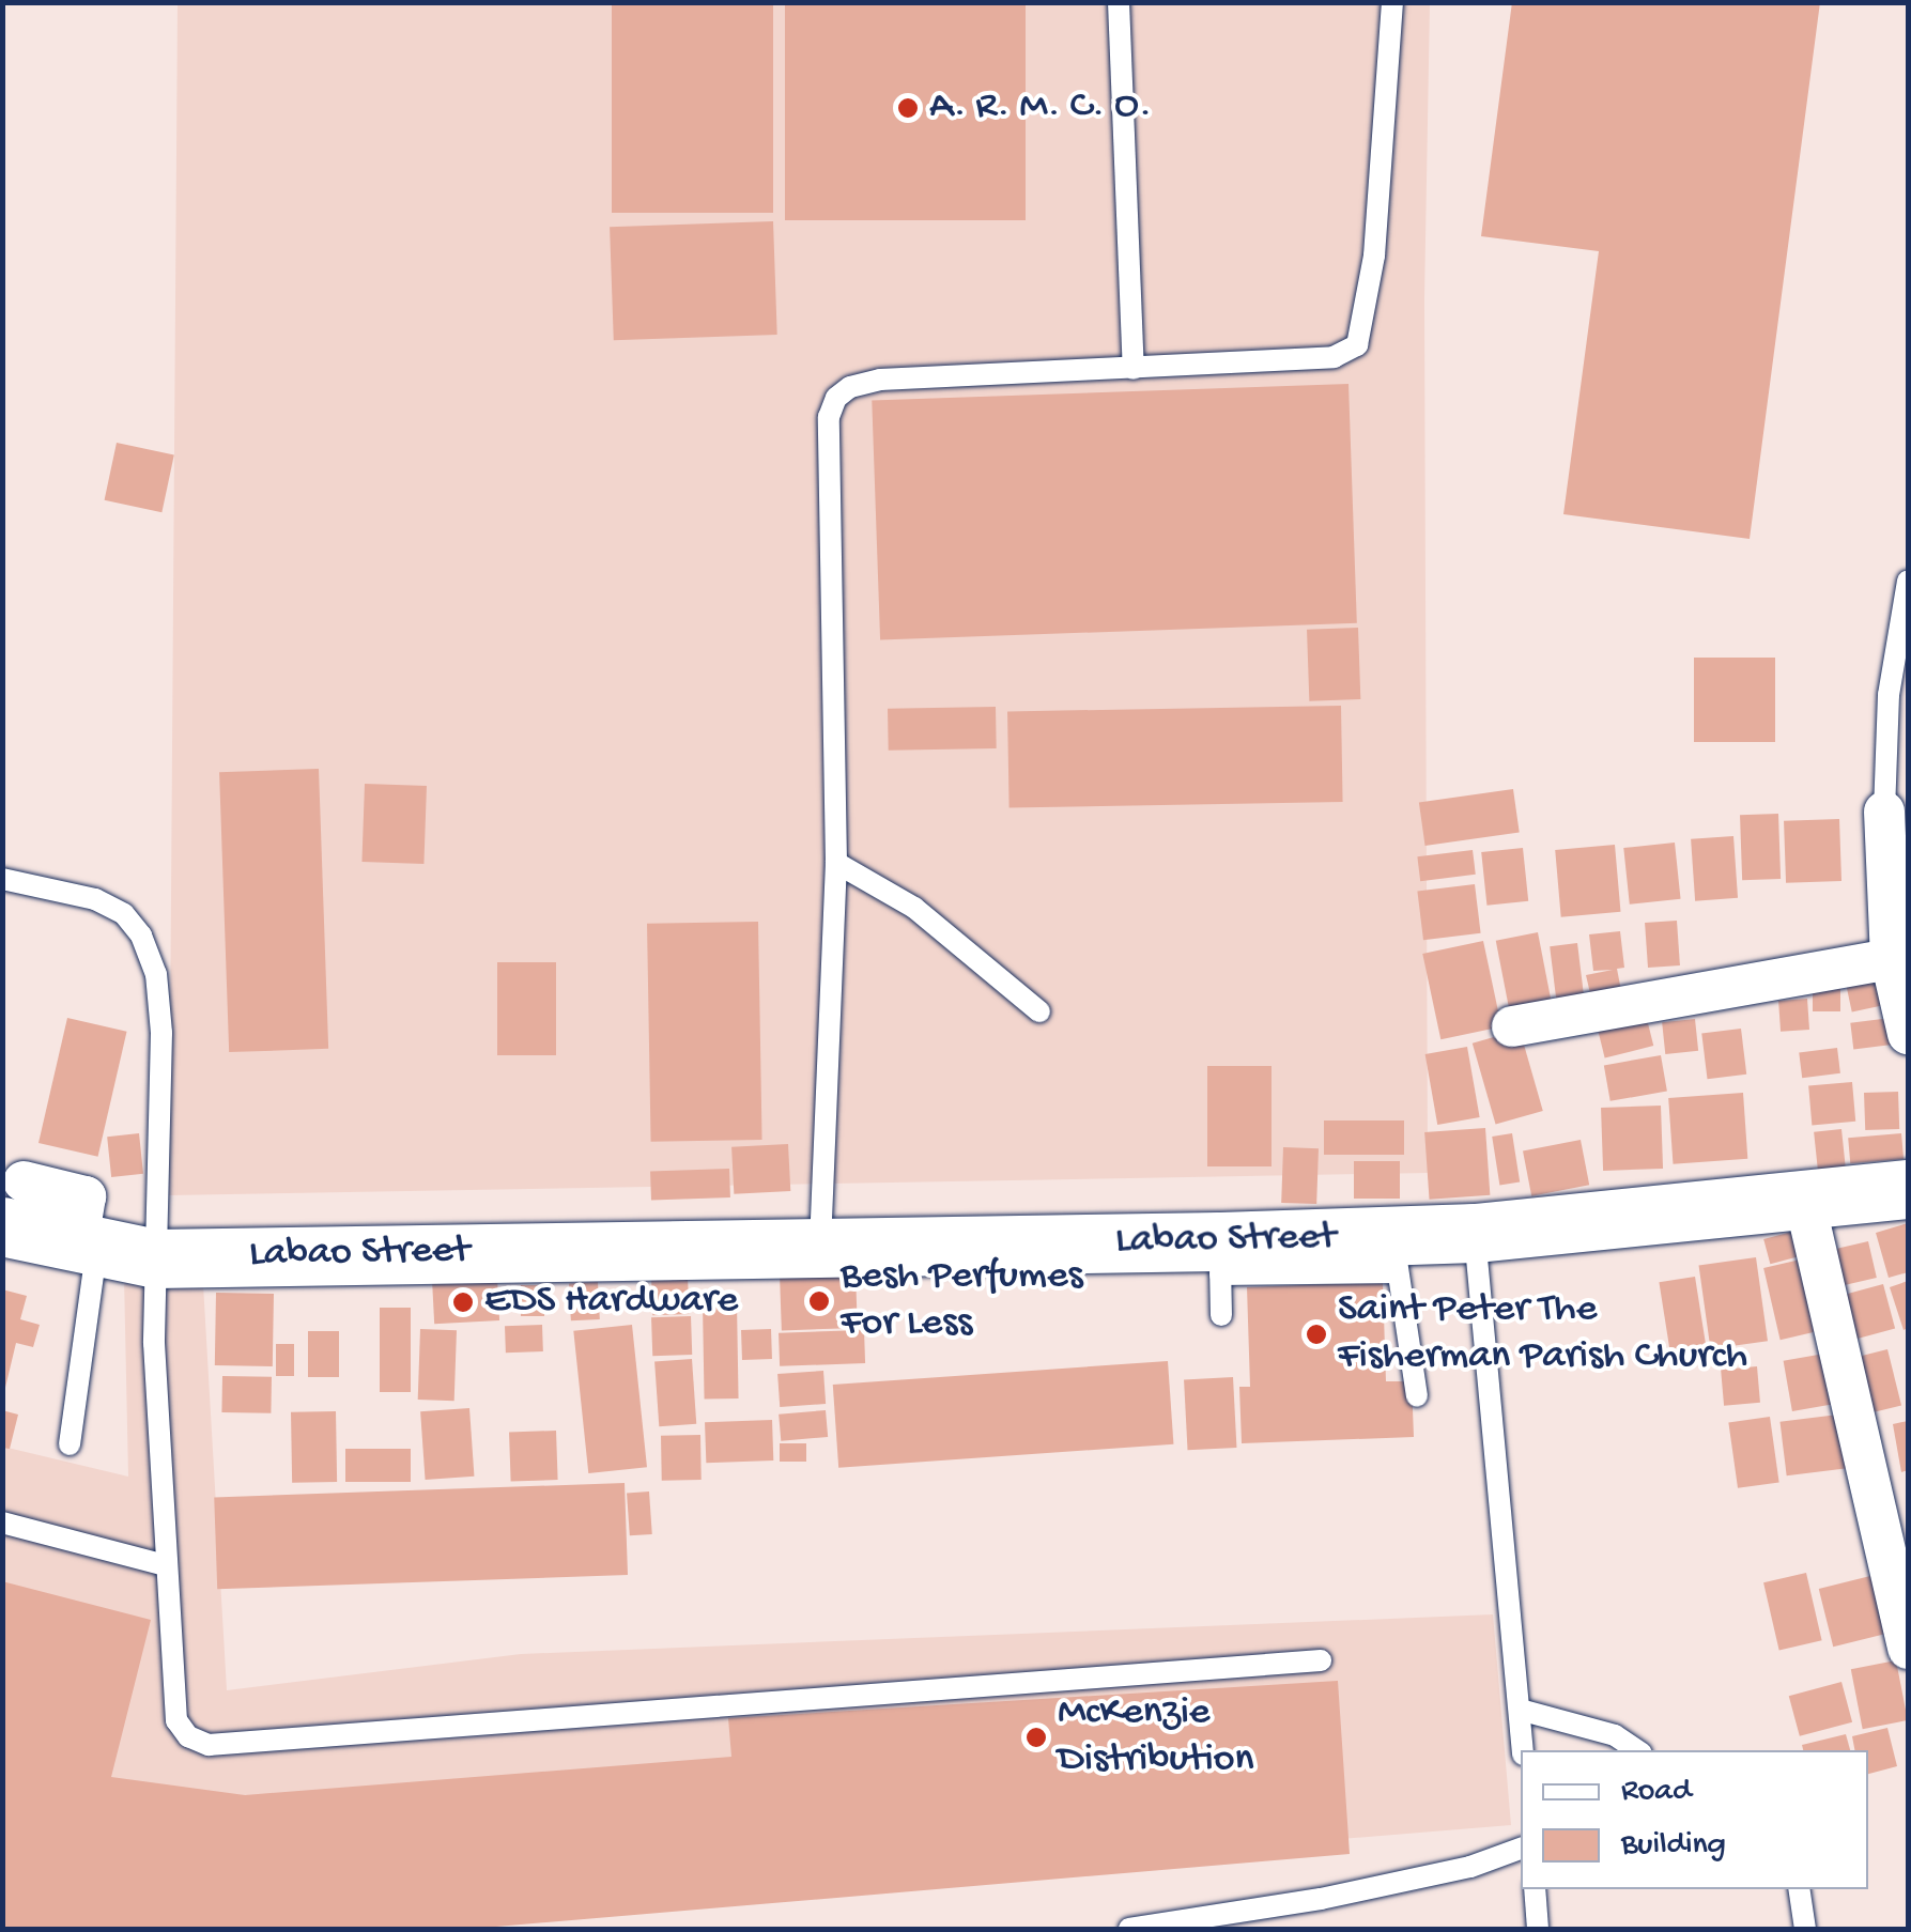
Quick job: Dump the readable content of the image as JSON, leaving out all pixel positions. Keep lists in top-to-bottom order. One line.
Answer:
{"streets":{"main road":["Labao Street"]},"places":["A. R. M. C. O.","Besh Perfumes For Less","EDS Hardware","Saint Peter The Fisherman Parish Church","McKenzie Distribution"],"legend":["Road","Building"]}
